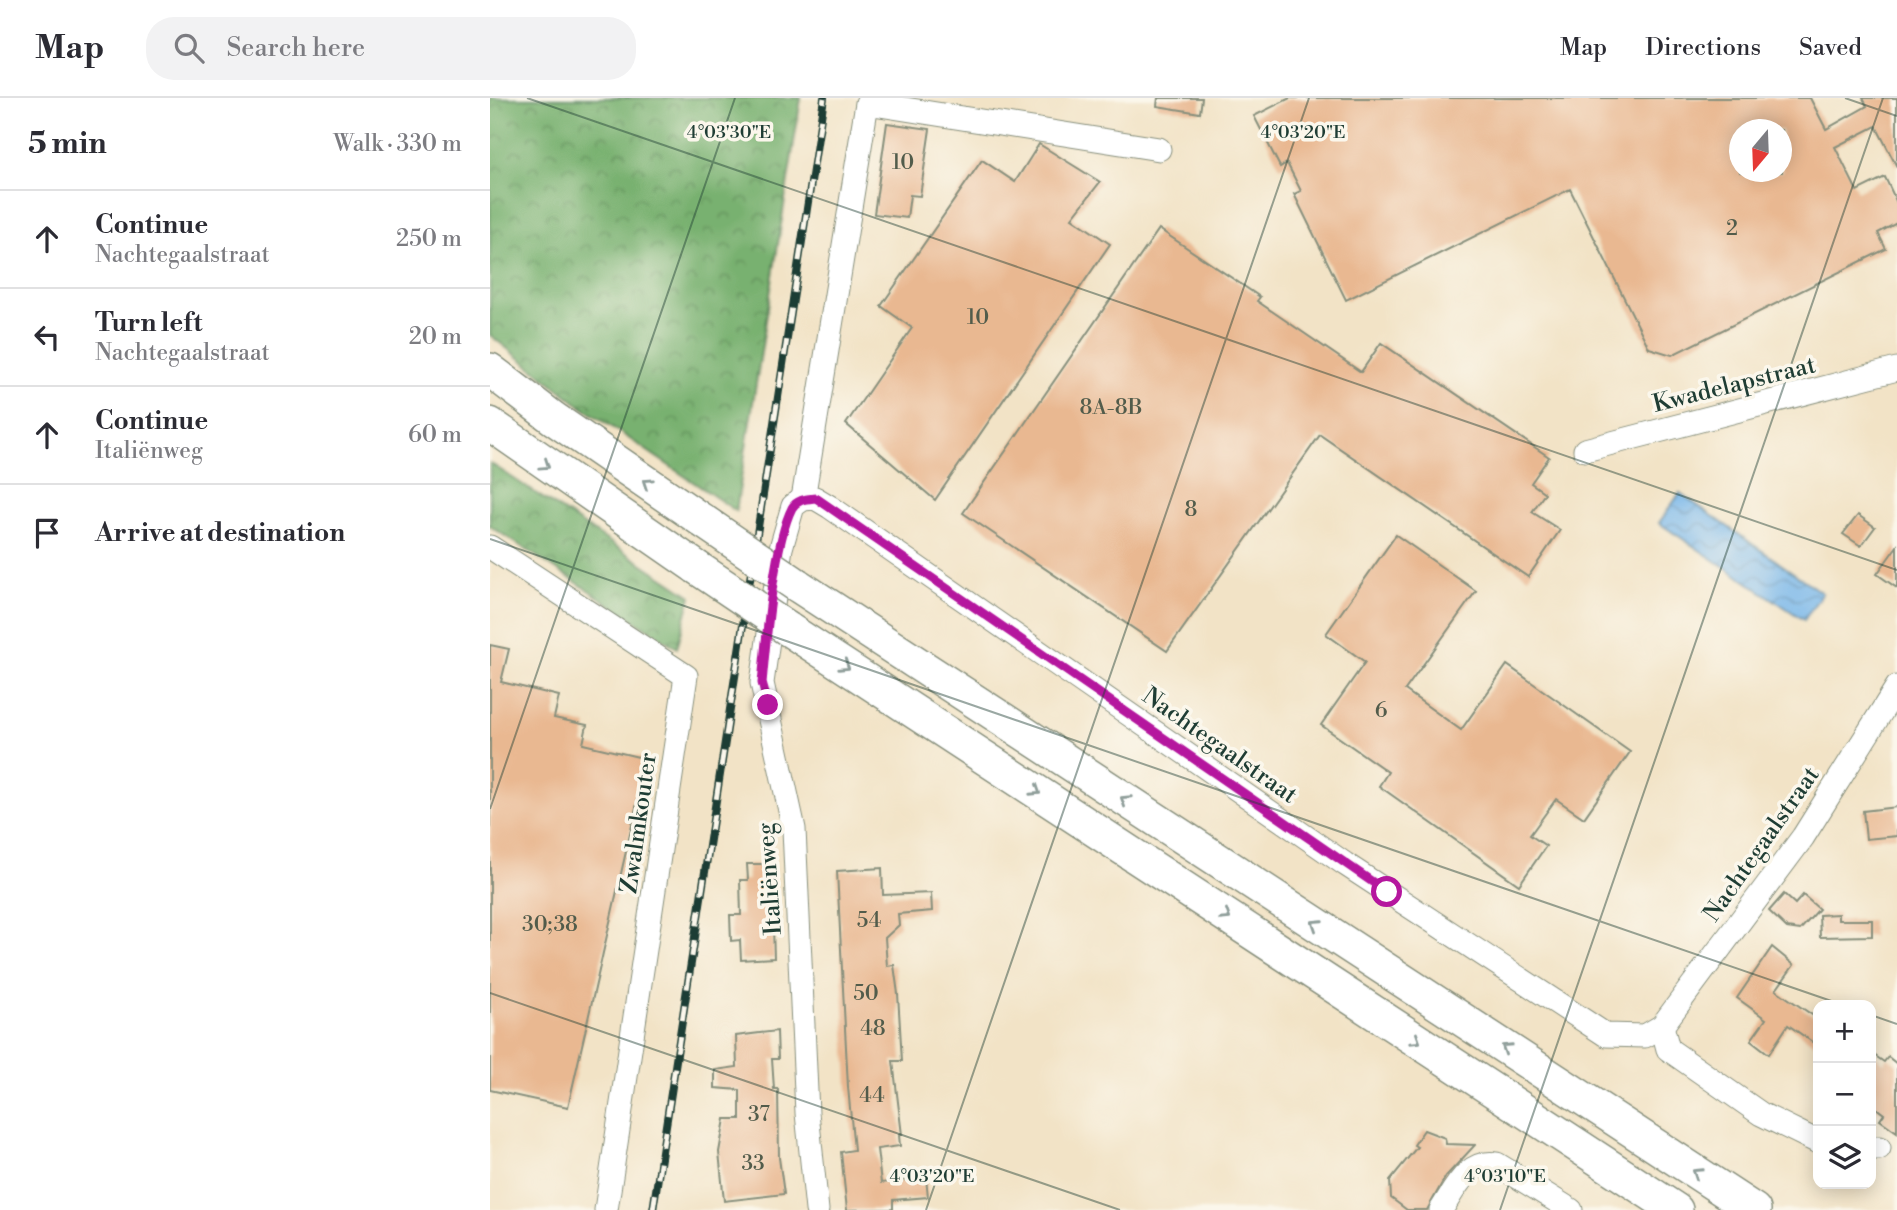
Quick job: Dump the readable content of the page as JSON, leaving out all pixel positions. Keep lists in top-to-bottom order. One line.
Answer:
{"streets":{"street":["Kwadelapstraat","Nachtegaalstraat","Zwalmkouter","Italiënweg"]},"crossings":[["Nachtegaalstraat","Italiënweg"]],"house_numbers":["10","2","10","8A-8B","8","6","54","30;38","50","48","44","37","33"],"north":"bottom","page":{"header":"Map","search":"Search here","nav":["Map","Directions","Saved"],"heading":["5 min","Walk · 330 m"],"list":[["Continue","Nachtegaalstraat","250 m"],["Turn left","Nachtegaalstraat","20 m"],["Continue","Italiënweg","60 m"],"Arrive at destination"],"map_buttons":["+","−"]},"coordinates":["4°03'20\"E","4°03'30\"E","4°03'10\"E"]}
